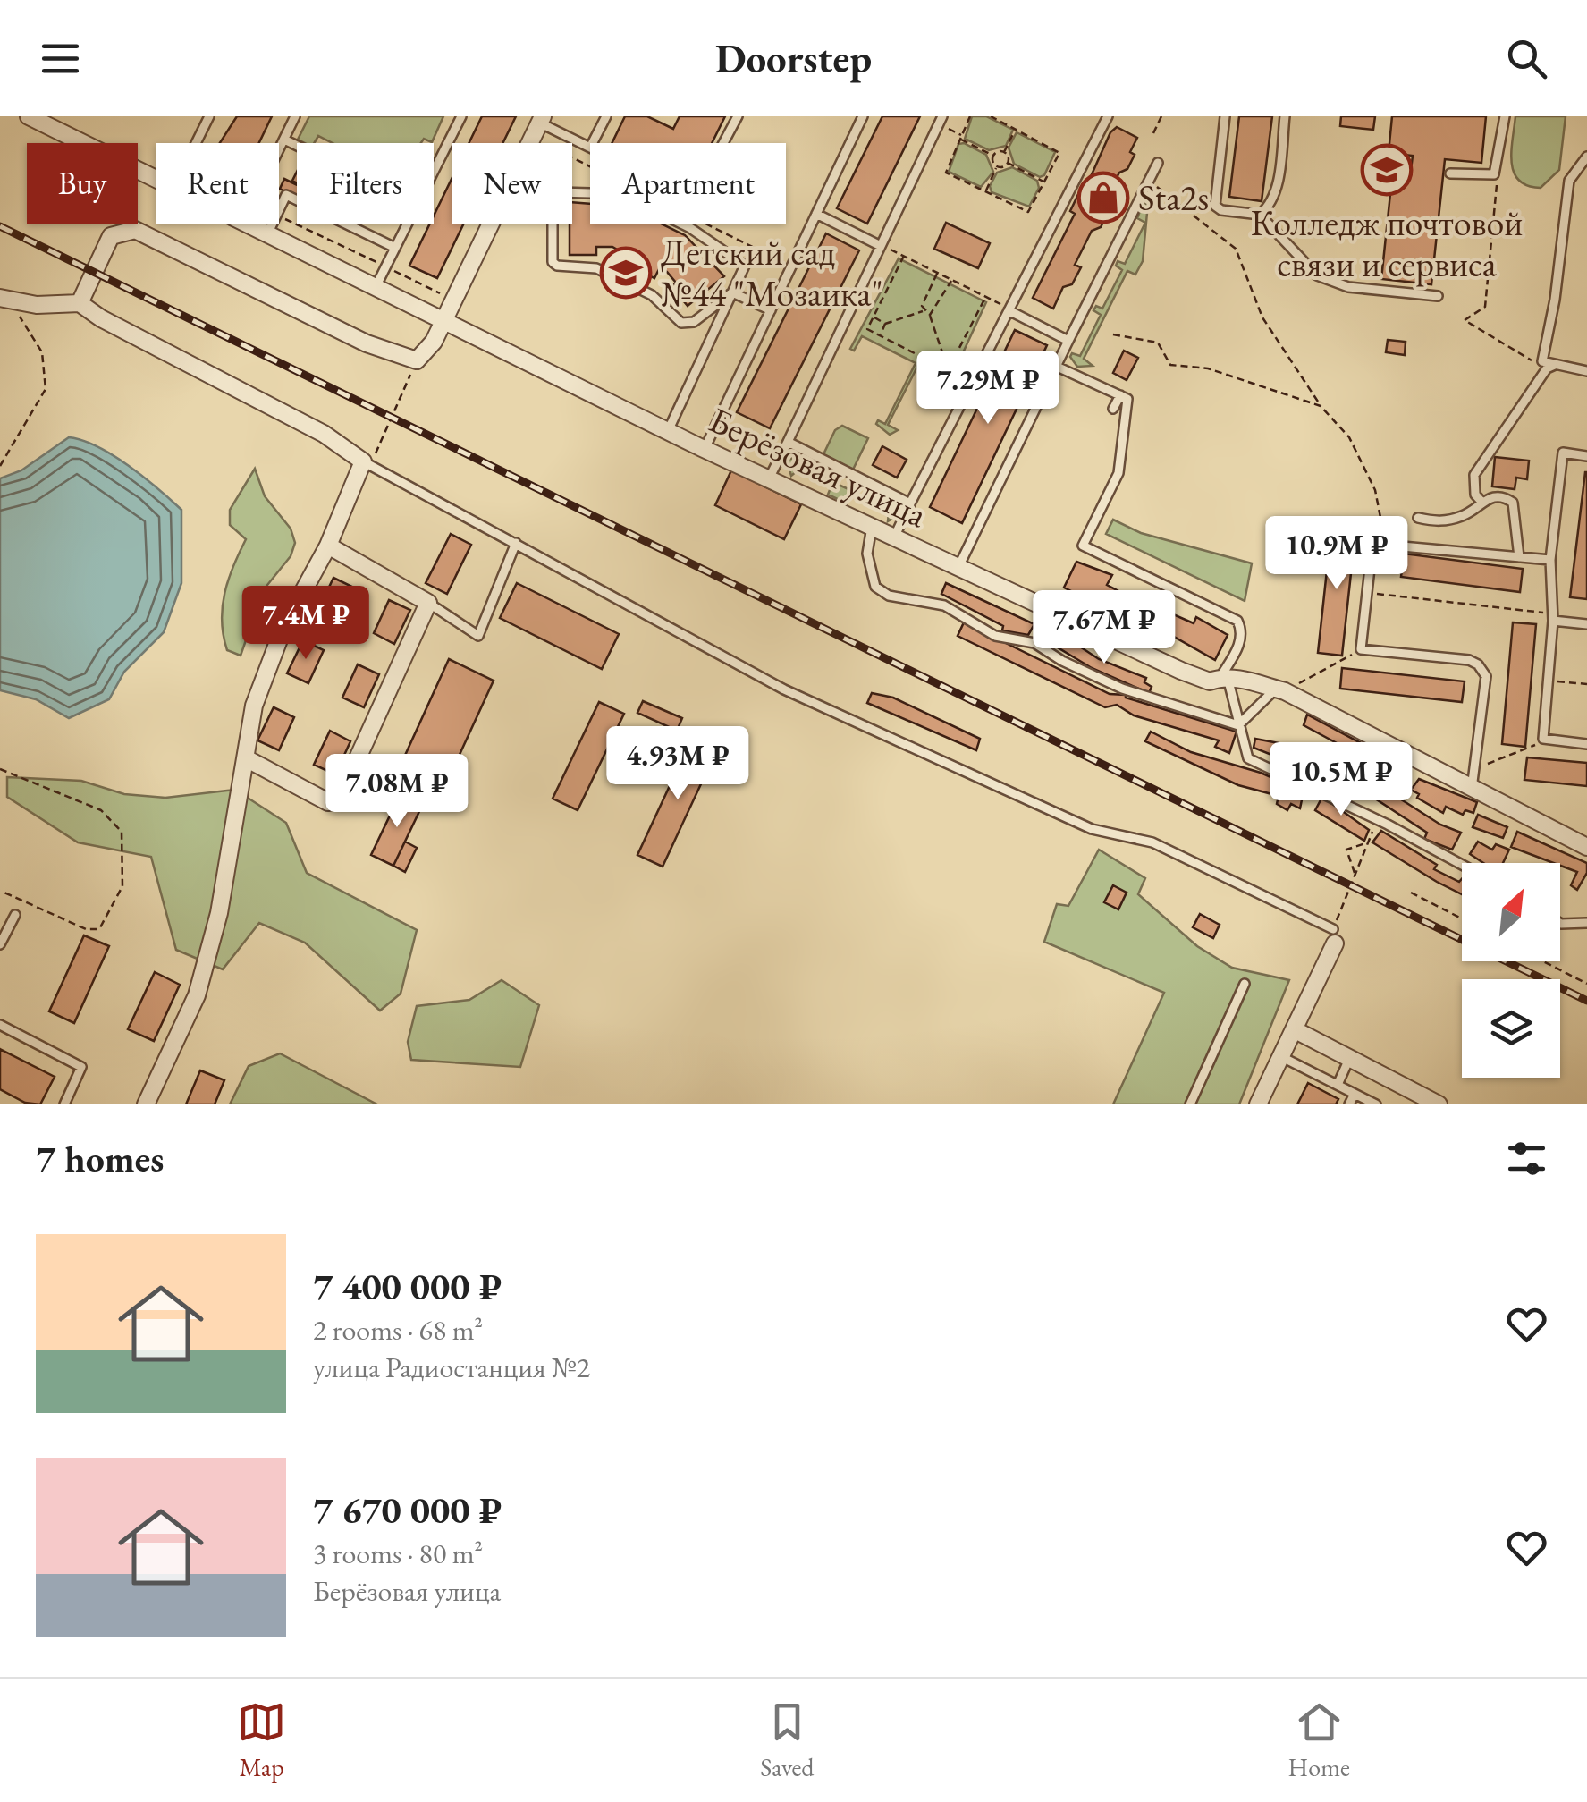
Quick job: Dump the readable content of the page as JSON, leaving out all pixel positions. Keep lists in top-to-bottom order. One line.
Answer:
{"streets":{"street":["Берёзовая улица"]},"places":{"school or university":["Колледж почтовой связи и сервиса","Детский сад №44 \"Мозаика\""],"shop":["Sta2s"]},"north":"top right","page":{"header":"Doorstep","chip":["Buy","Rent","Filters","New","Apartment"],"price":["7.29M ₽","10.9M ₽","7.4M ₽","7.67M ₽","4.93M ₽","10.5M ₽","7.08M ₽"],"heading":"7 homes","list":[{"name":"7 400 000 ₽","note":"2 rooms · 68 m² · улица Радиостанция №2"},{"name":"7 670 000 ₽","note":"3 rooms · 80 m² · Берёзовая улица"}],"tabs":["Map","Saved","Home"]}}
